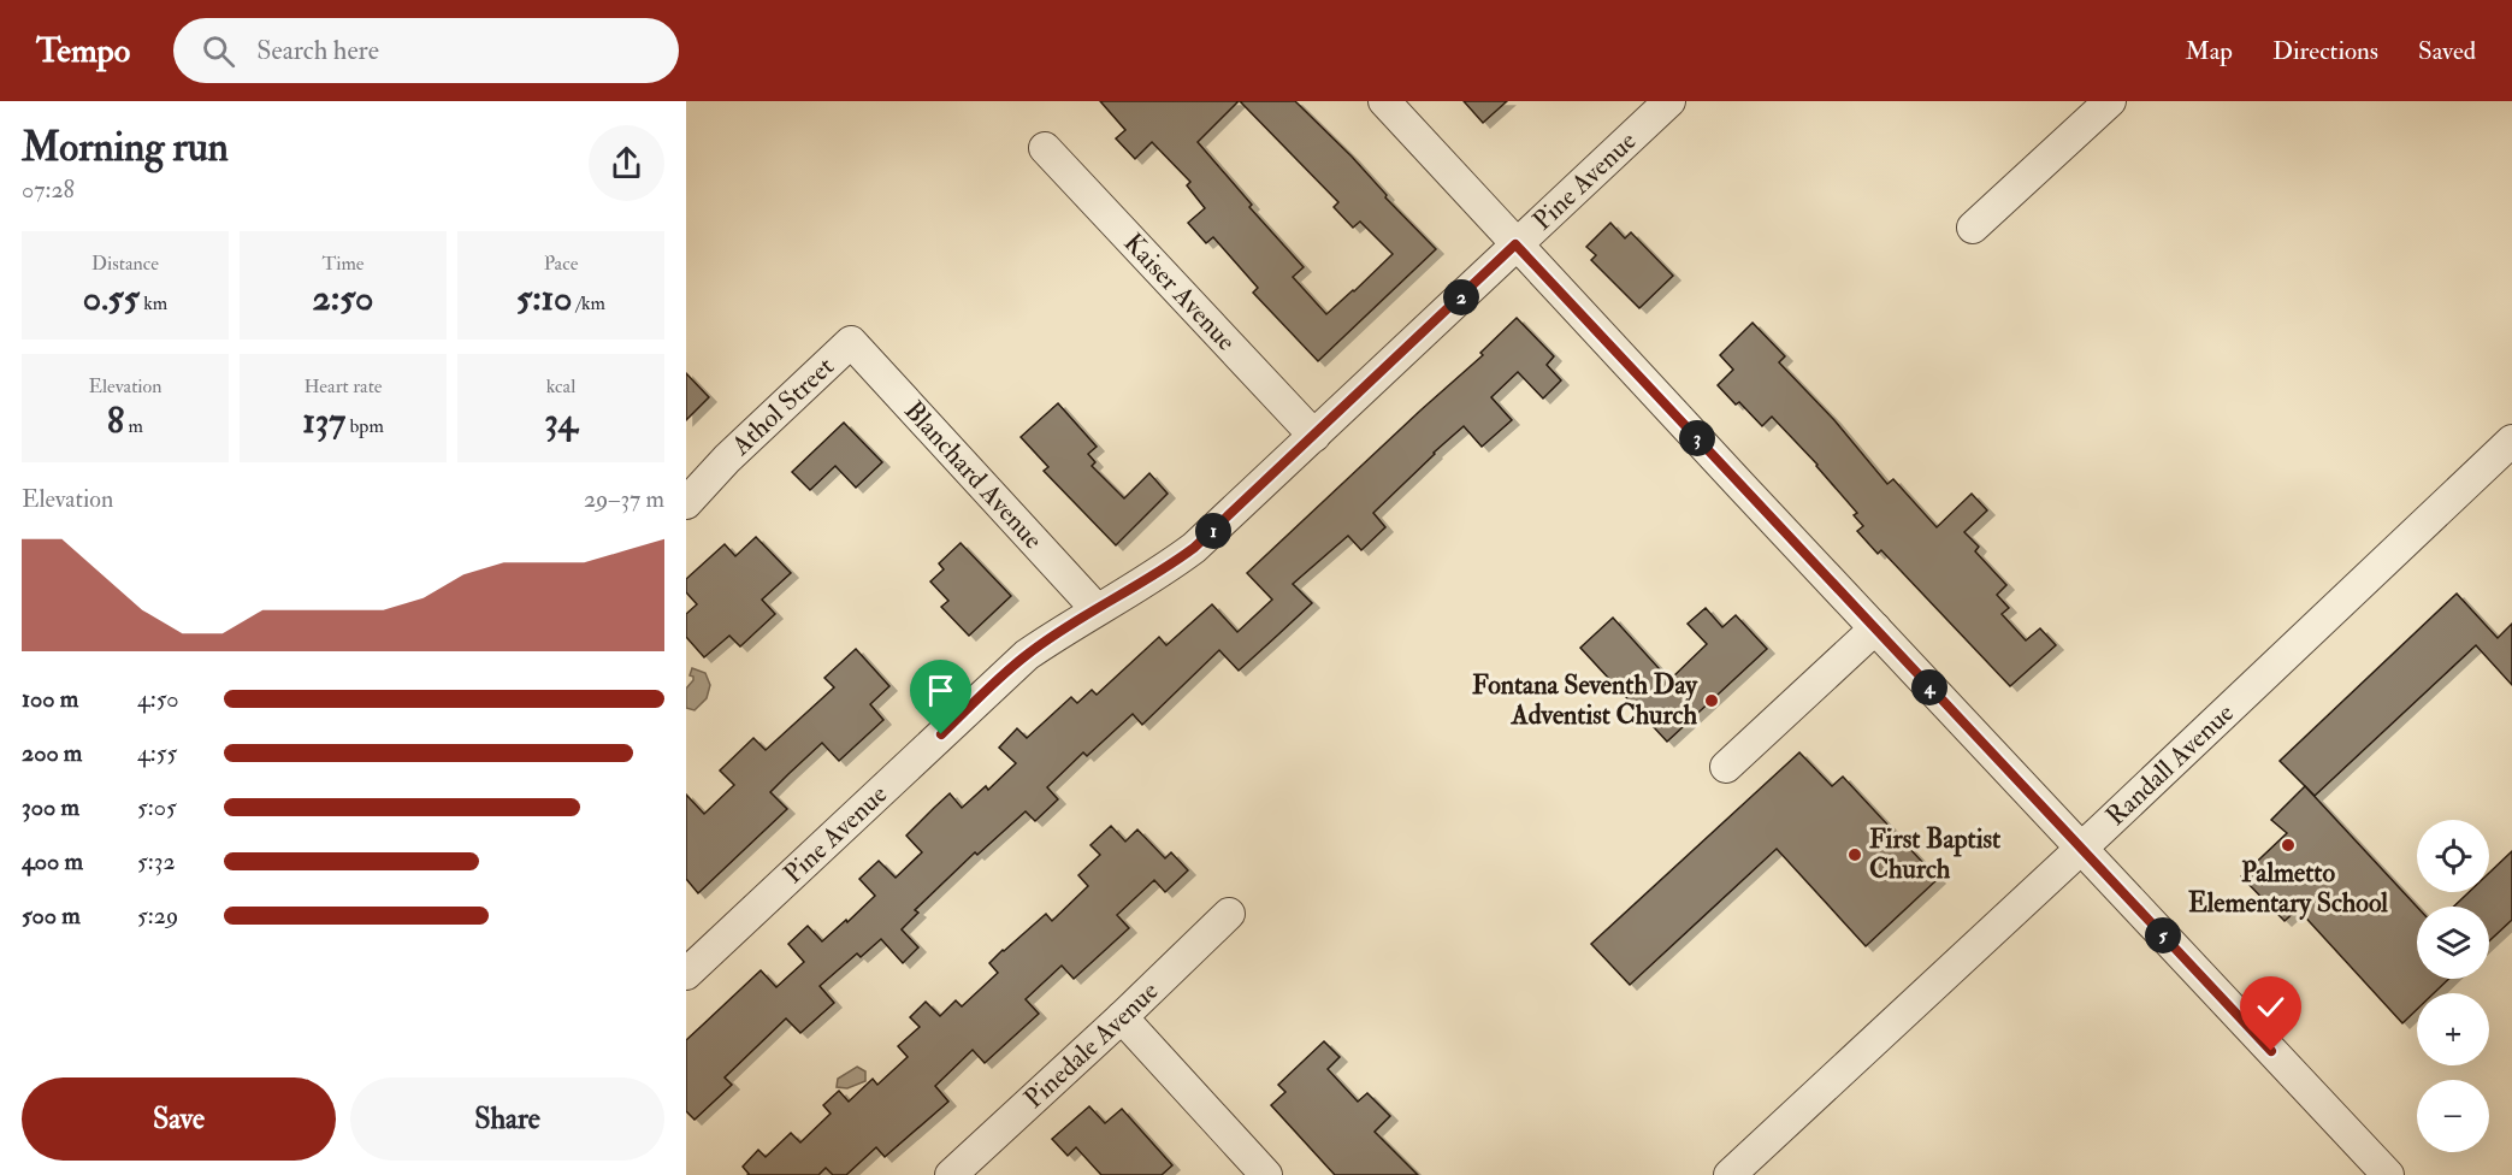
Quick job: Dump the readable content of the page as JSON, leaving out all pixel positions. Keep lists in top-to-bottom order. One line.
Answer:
{"streets":{"street":["Pine Avenue","Kaiser Avenue","Athol Street","Blanchard Avenue","Randall Avenue","Pinedale Avenue"]},"crossings":[["Pine Avenue","Kaiser Avenue"],["Pine Avenue","Blanchard Avenue"],["Athol Street","Blanchard Avenue"]],"places":["Fontana Seventh Day Adventist Church","Palmetto Elementary School","First Baptist Church"],"page":{"header":"Tempo","search":"Search here","nav":["Map","Directions","Saved"],"heading":["Morning run","07:28"],"stats":[["Distance","0.55 km"],["Time","2:50"],["Pace","5:10 /km"],["Elevation","8 m"],["Heart rate","137 bpm"],["kcal","34"]],"pins":["2","3","1","4","5"],"chart":["Elevation","29–37 m"],"list":[{"name":"100 m","note":"4:50"},{"name":"200 m","note":"4:55"},{"name":"300 m","note":"5:05"},{"name":"400 m","note":"5:32"},{"name":"500 m","note":"5:29"}],"map_buttons":["+","−"],"buttons":["Save","Share"]}}
